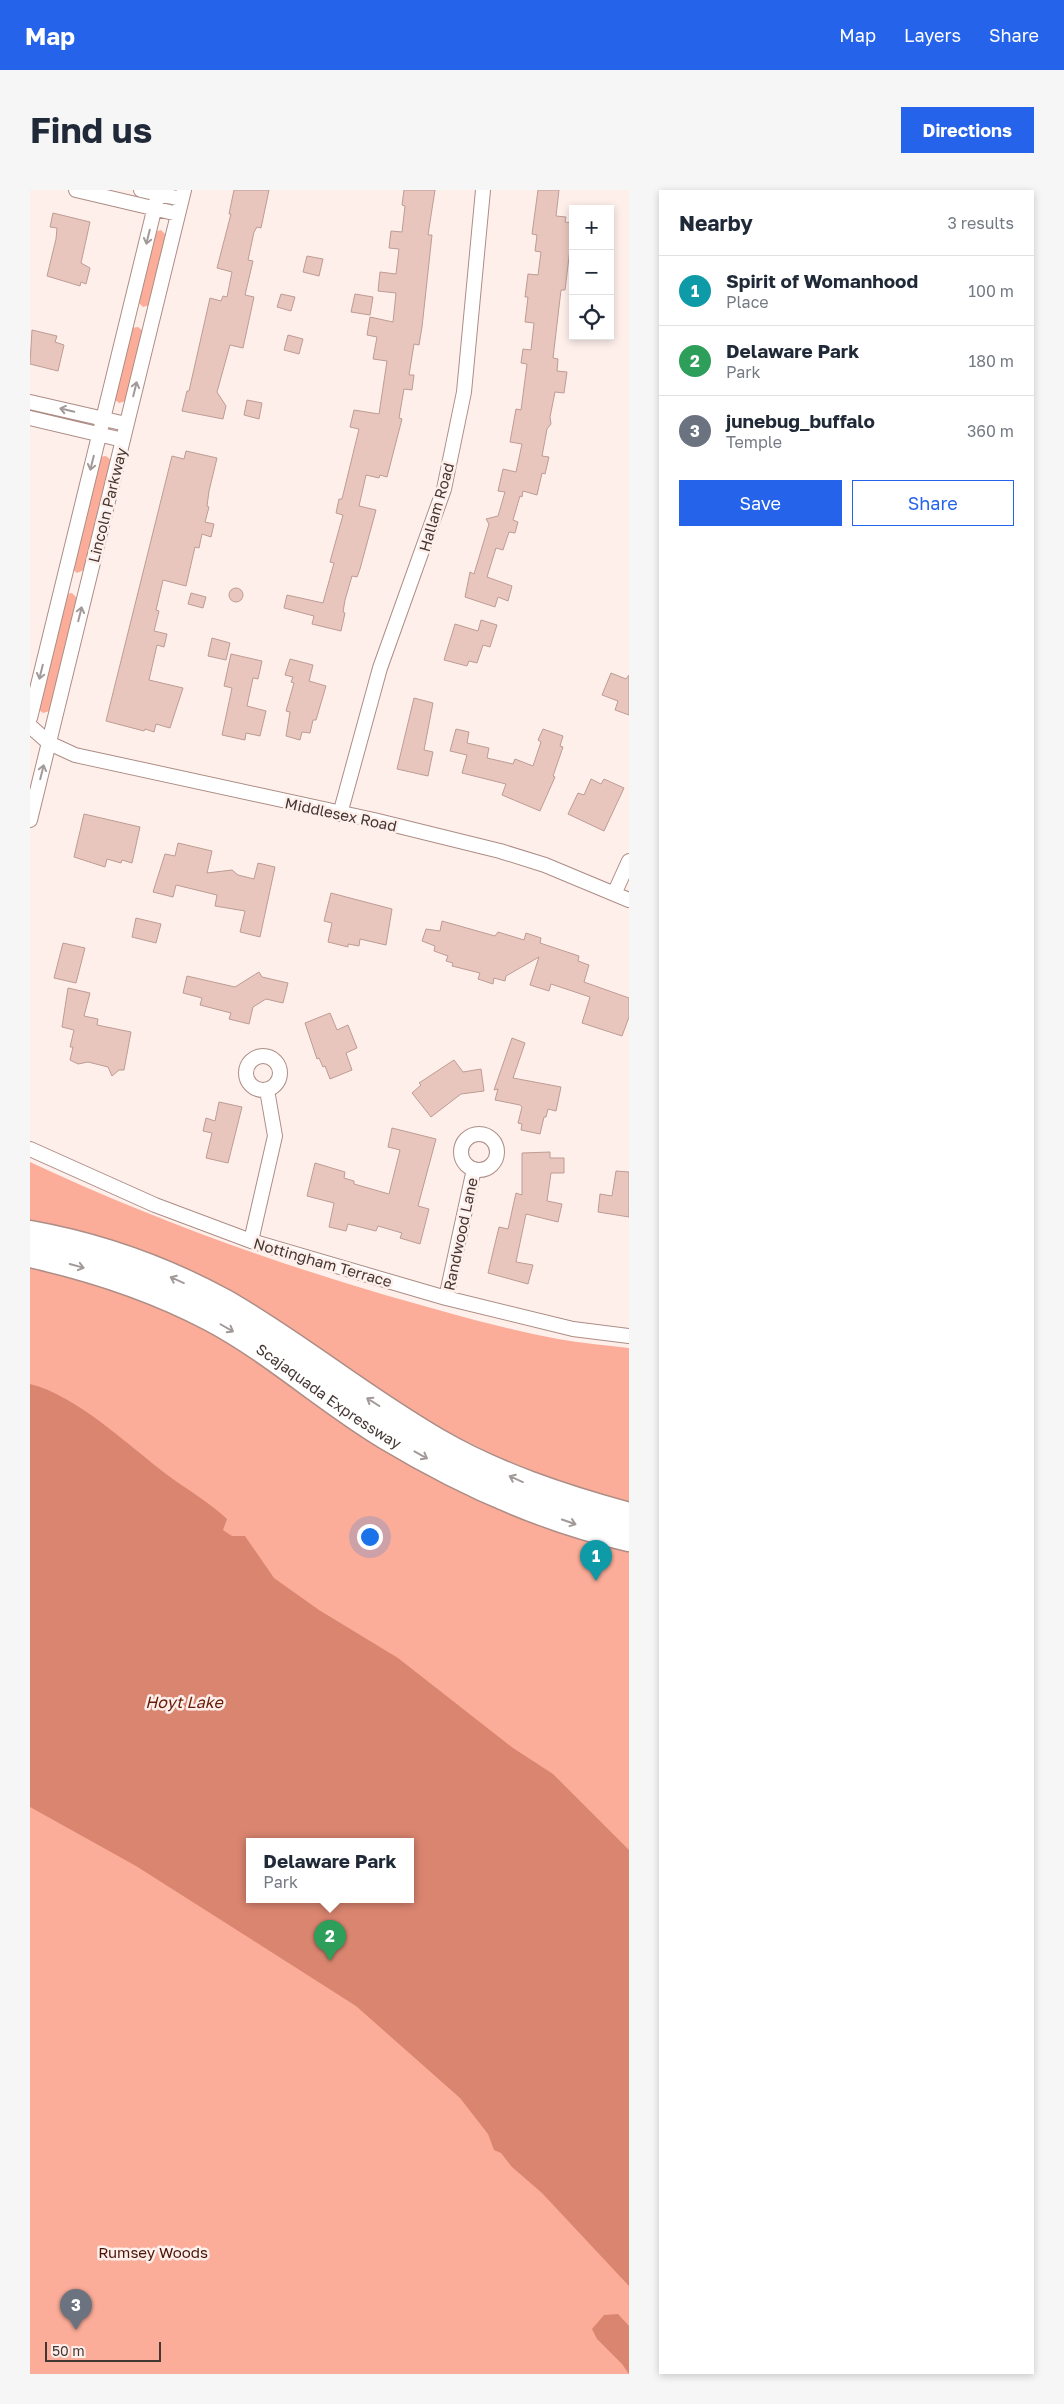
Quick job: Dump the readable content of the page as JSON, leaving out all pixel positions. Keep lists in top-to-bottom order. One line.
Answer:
{"streets":{"highway":["Scajaquada Expressway"],"street":["Lincoln Parkway","Hallam Road","Middlesex Road","Randwood Lane","Nottingham Terrace"]},"crossings":[["Lincoln Parkway","Middlesex Road"],["Hallam Road","Middlesex Road"],["Randwood Lane","Nottingham Terrace"]],"water":["Hoyt Lake"],"parks":["Rumsey Woods"],"scale_bar":"50 m","page":{"header":"Map","nav":["Map","Layers","Share"],"buttons":["Directions",["Save","Share"]],"title":"Find us","heading":["Nearby","3 results"],"map_buttons":["+","−"],"list":[{"mark":"1","name":"Spirit of Womanhood","note":"Place","value":"100 m"},{"mark":"2","name":"Delaware Park","note":"Park","value":"180 m"},{"mark":"3","name":"junebug_buffalo","note":"Temple","value":"360 m"}],"pins":["1","2","3"],"popup":["Delaware Park","Park"],"scale":"50 m"}}
